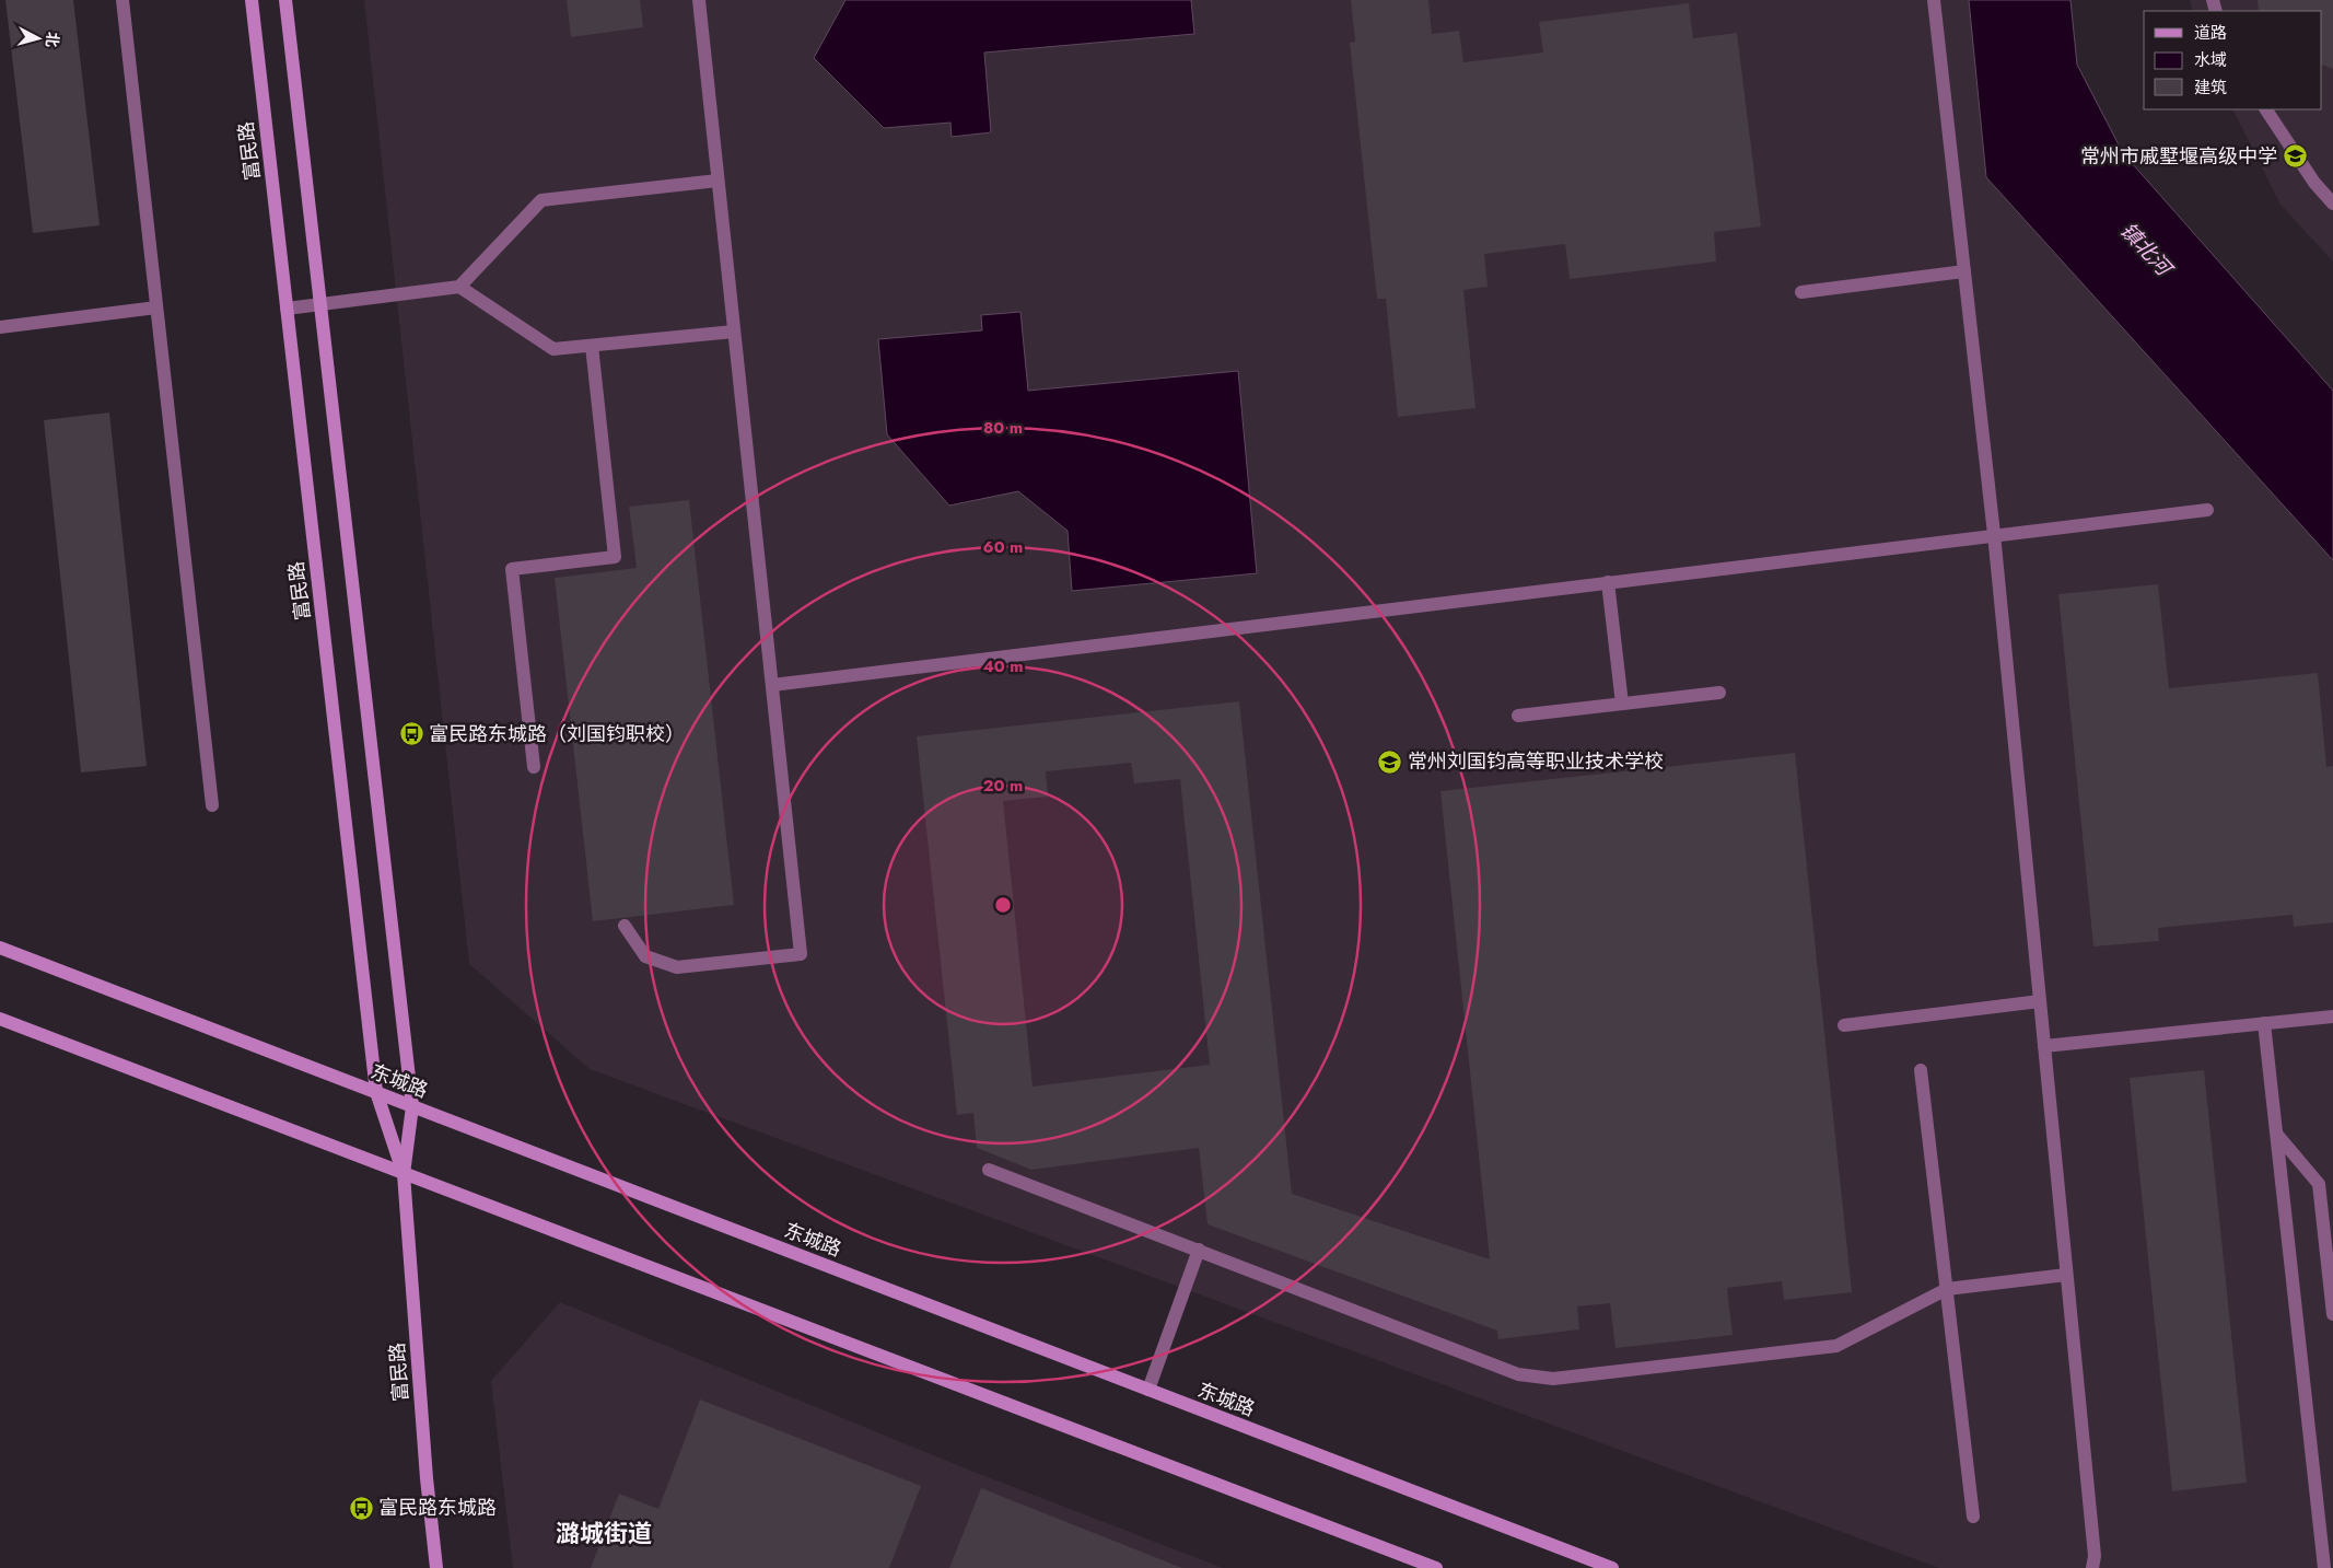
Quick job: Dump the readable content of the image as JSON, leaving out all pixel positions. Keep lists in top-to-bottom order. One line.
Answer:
{"streets":{"main road":["富民路","东城路"]},"crossings":[["富民路","东城路"]],"districts":["潞城街道"],"water":["镇北河"],"places":{"school or university":["常州市戚墅堰高级中学","常州刘国钧高等职业技术学校"],"bus stop":["富民路东城路（刘国钧职校）","富民路东城路"]},"legend":["道路","水域","建筑"],"north":"right","rings":["80 m","60 m","40 m","20 m"]}
